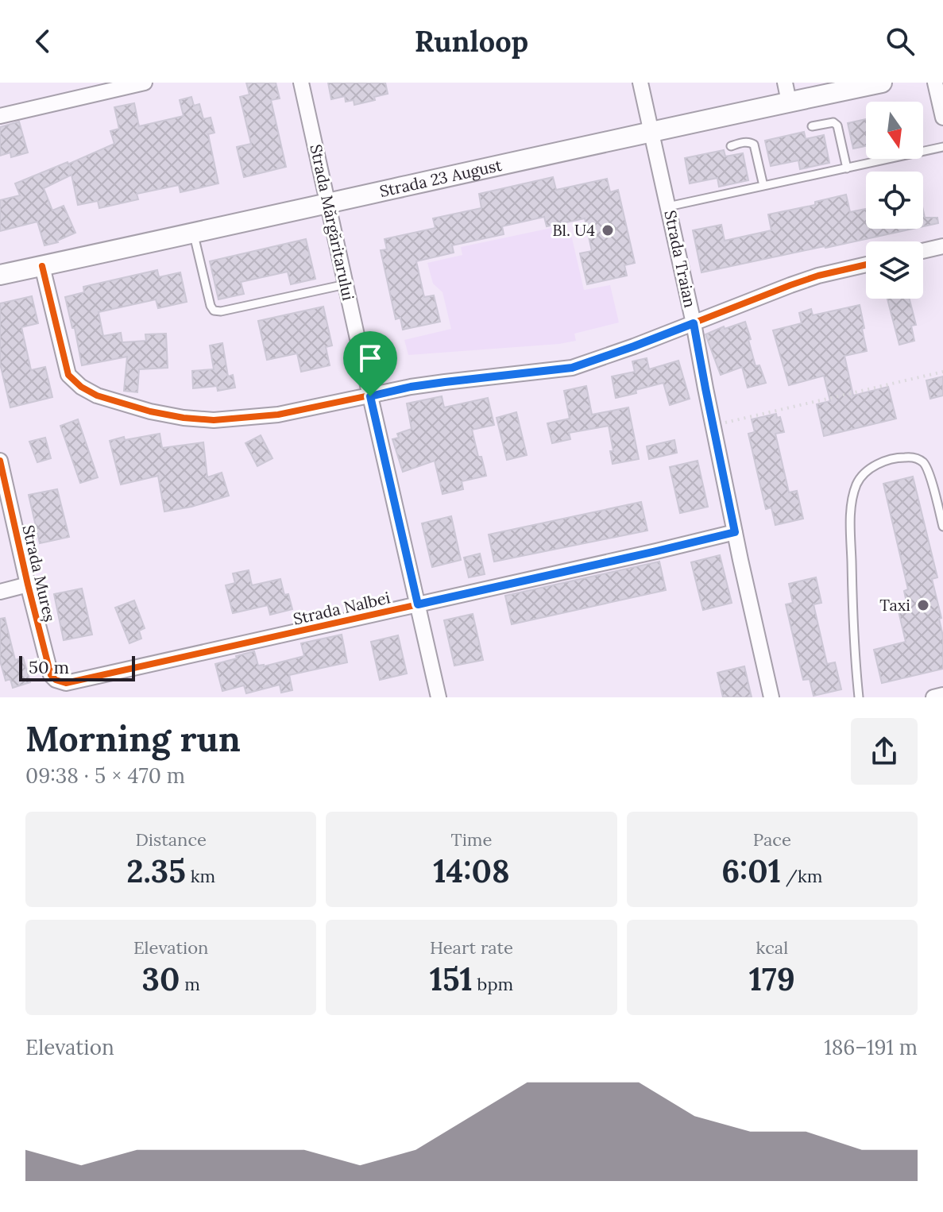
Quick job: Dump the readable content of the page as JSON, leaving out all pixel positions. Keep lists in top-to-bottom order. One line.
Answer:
{"streets":{"main road":["Strada 23 August"],"street":["Strada Mărgăritarului","Strada Traian","Strada Mureș","Strada Nalbei"]},"crossings":[["Strada 23 August","Strada Mărgăritarului"],["Strada 23 August","Strada Traian"],["Strada Mărgăritarului","Strada Nalbei"],["Strada Traian","Strada Nalbei"],["Strada Mureș","Strada Nalbei"]],"places":["Bl. U4","Taxi"],"scale_bar":"50 m","north":"bottom","page":{"header":"Runloop","scale":"50 m","heading":["Morning run","09:38 · 5 × 470 m"],"stats":[["Distance","2.35 km"],["Time","14:08"],["Pace","6:01 /km"],["Elevation","30 m"],["Heart rate","151 bpm"],["kcal","179"]],"chart":["Elevation","186–191 m"]}}
